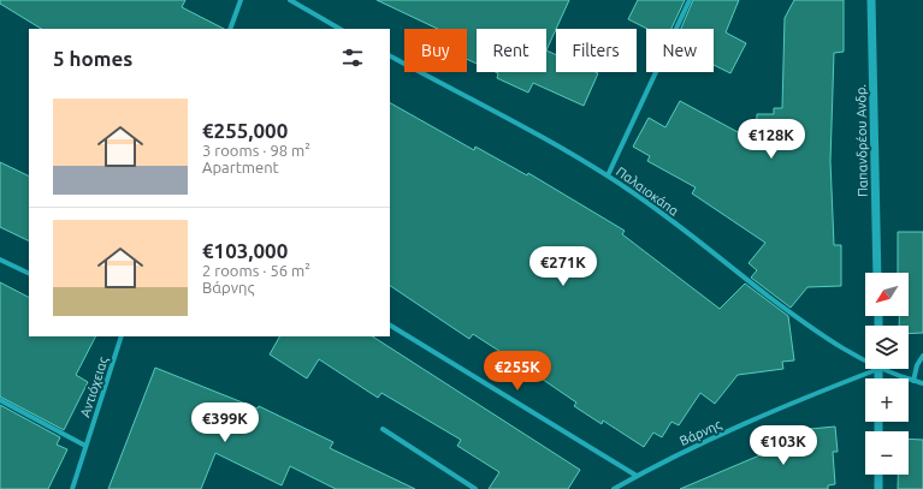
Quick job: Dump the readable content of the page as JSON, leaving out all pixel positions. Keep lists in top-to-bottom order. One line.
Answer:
{"streets":{"street":["Παπανδρέου Ανδρ.","Παλαιοκάπα","Αντιόχειας","Βάρνης"]},"north":"bottom left","page":{"chip":["Buy","Rent","Filters","New"],"heading":"5 homes","list":[{"name":"€255,000","note":"3 rooms · 98 m² · Apartment"},{"name":"€103,000","note":"2 rooms · 56 m² · Βάρνης"}],"price":["€128K","€271K","€255K","€399K","€103K"],"map_buttons":["+","−"]}}
